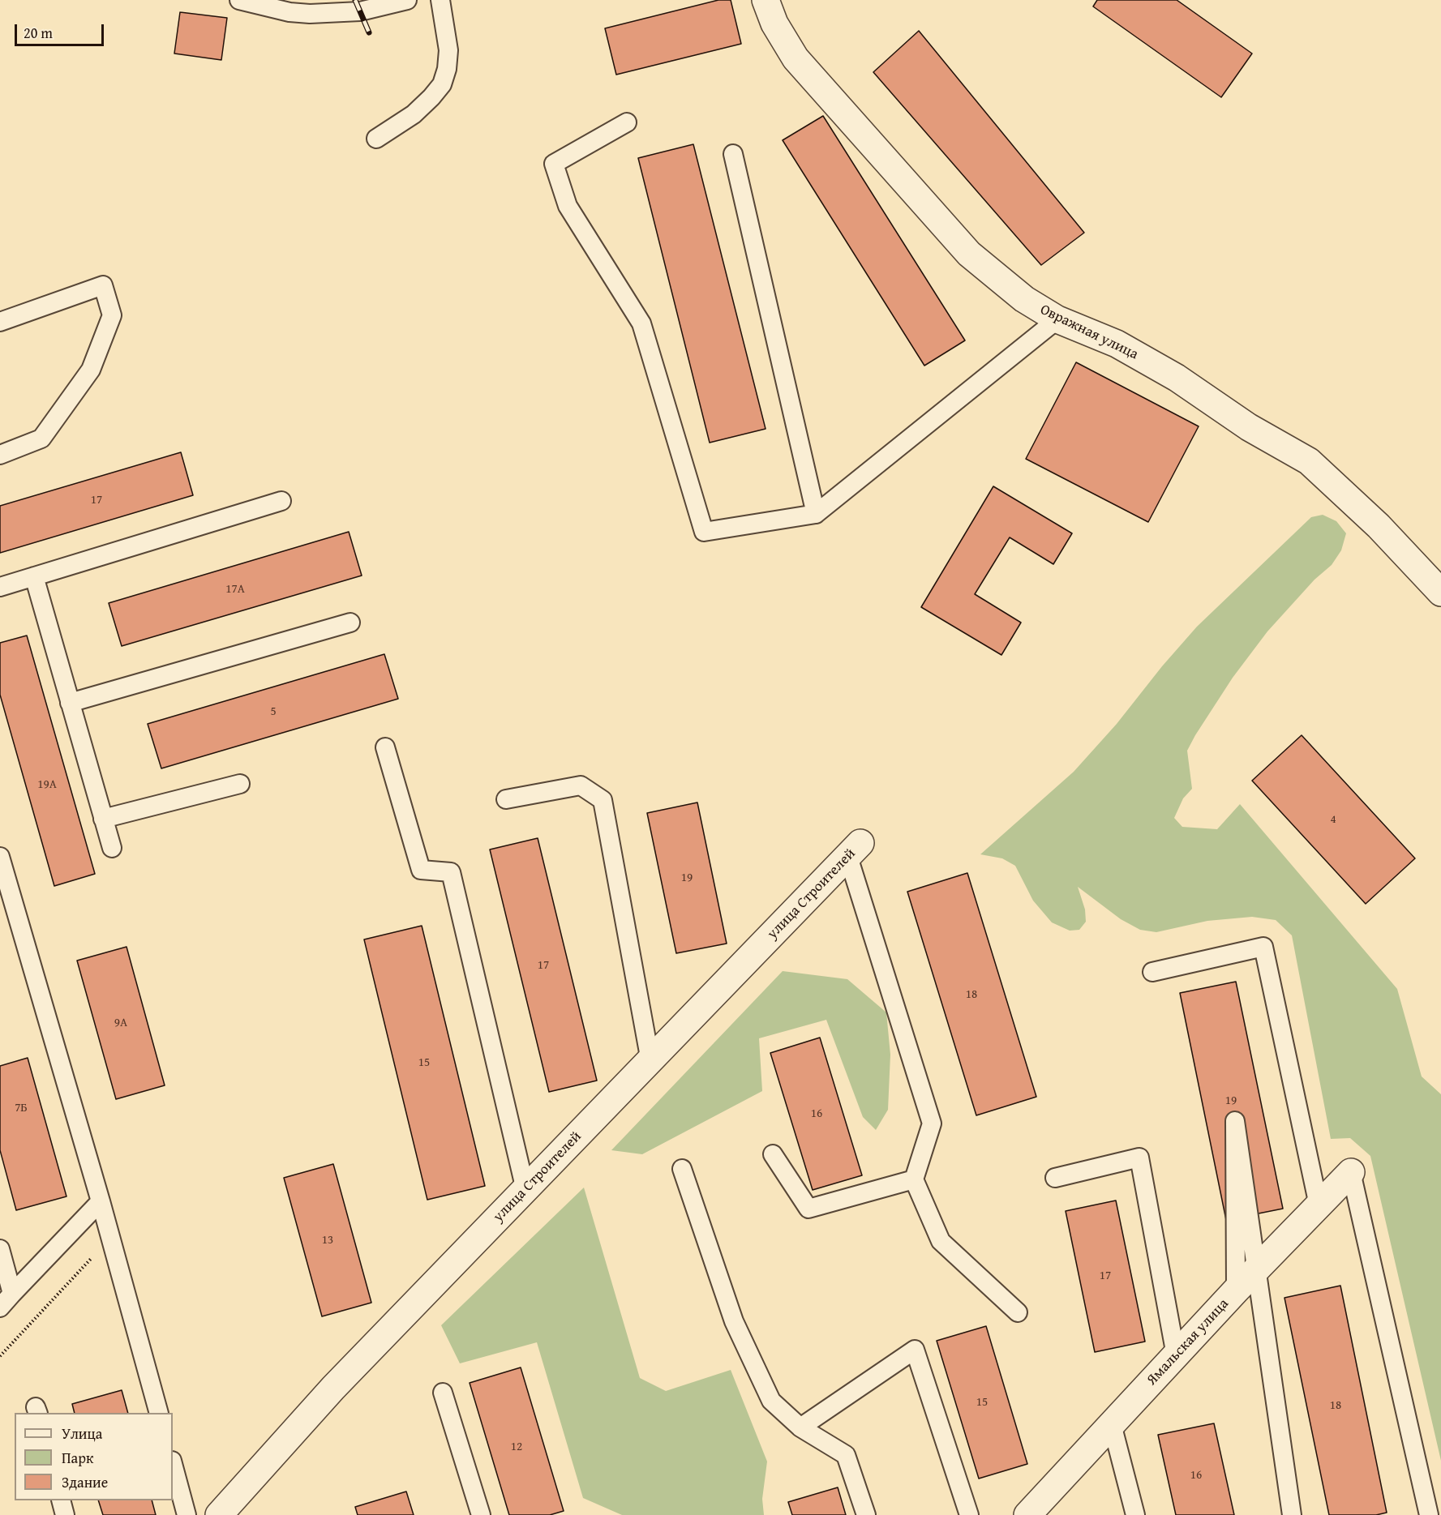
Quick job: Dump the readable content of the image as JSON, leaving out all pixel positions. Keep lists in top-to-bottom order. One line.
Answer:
{"streets":{"street":["Овражная улица","улица Строителей","Ямальская улица"]},"house_numbers":["17","17А","5","19А","4","19","17","18","9А","15","19","7Б","16","13","17","15","18","12","16"],"legend":["Улица","Парк","Здание"],"scale_bar":"20 m"}
